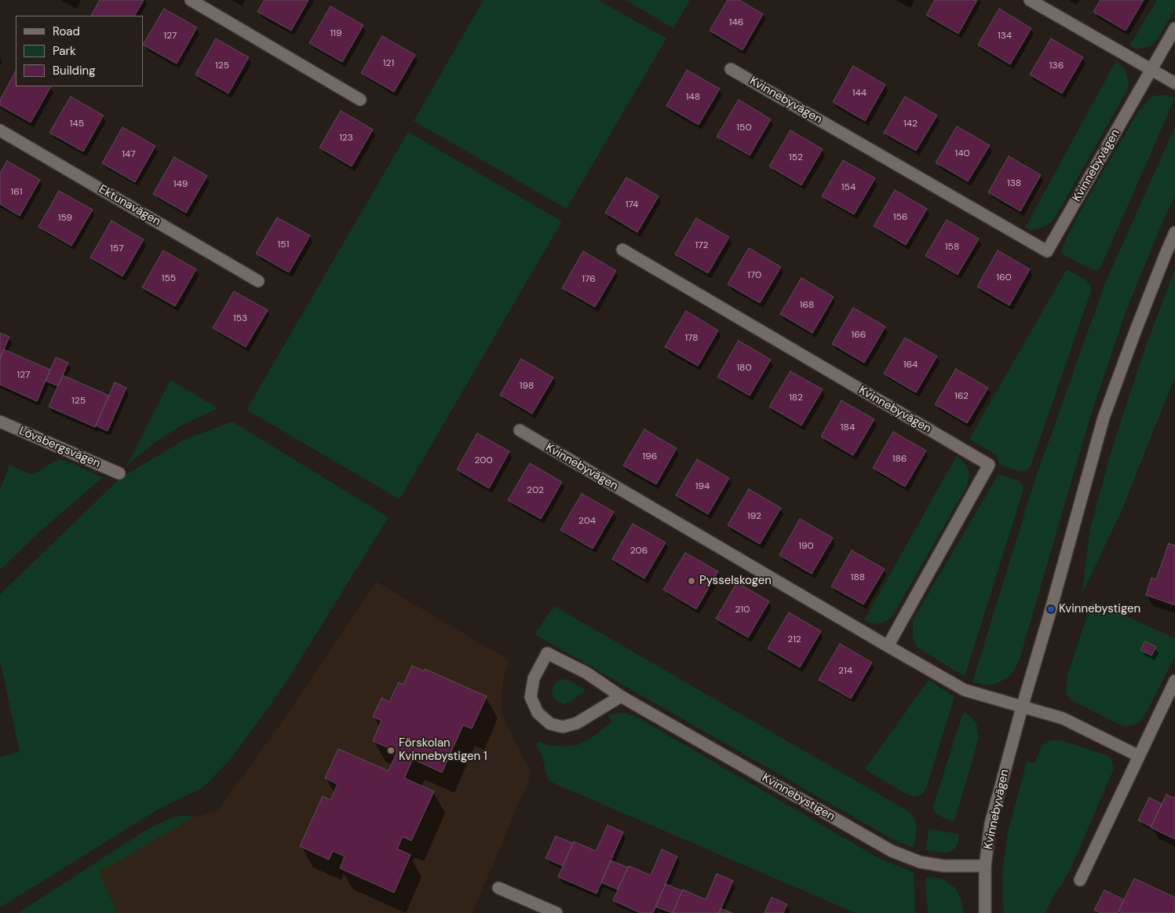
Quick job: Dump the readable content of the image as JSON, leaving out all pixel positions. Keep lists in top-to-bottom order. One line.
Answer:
{"streets":{"street":["Kvinnebyvägen","Ektunavägen","Lövsbergsvägen","Kvinnebystigen"]},"crossings":[["Kvinnebyvägen","Kvinnebystigen"]],"places":["Pysselskogen","Kvinnebystigen","Förskolan Kvinnebystigen 1"],"house_numbers":["146","119","127","134","121","125","136","144","148","145","142","150","123","140","147","152","138","149","154","161","174","156","159","151","172","158","157","170","160","155","176","168","153","166","178","164","180","127","198","162","182","125","184","196","186","200","194","202","192","204","190","206","188","210","212","214"],"legend":["Road","Park","Building"]}
